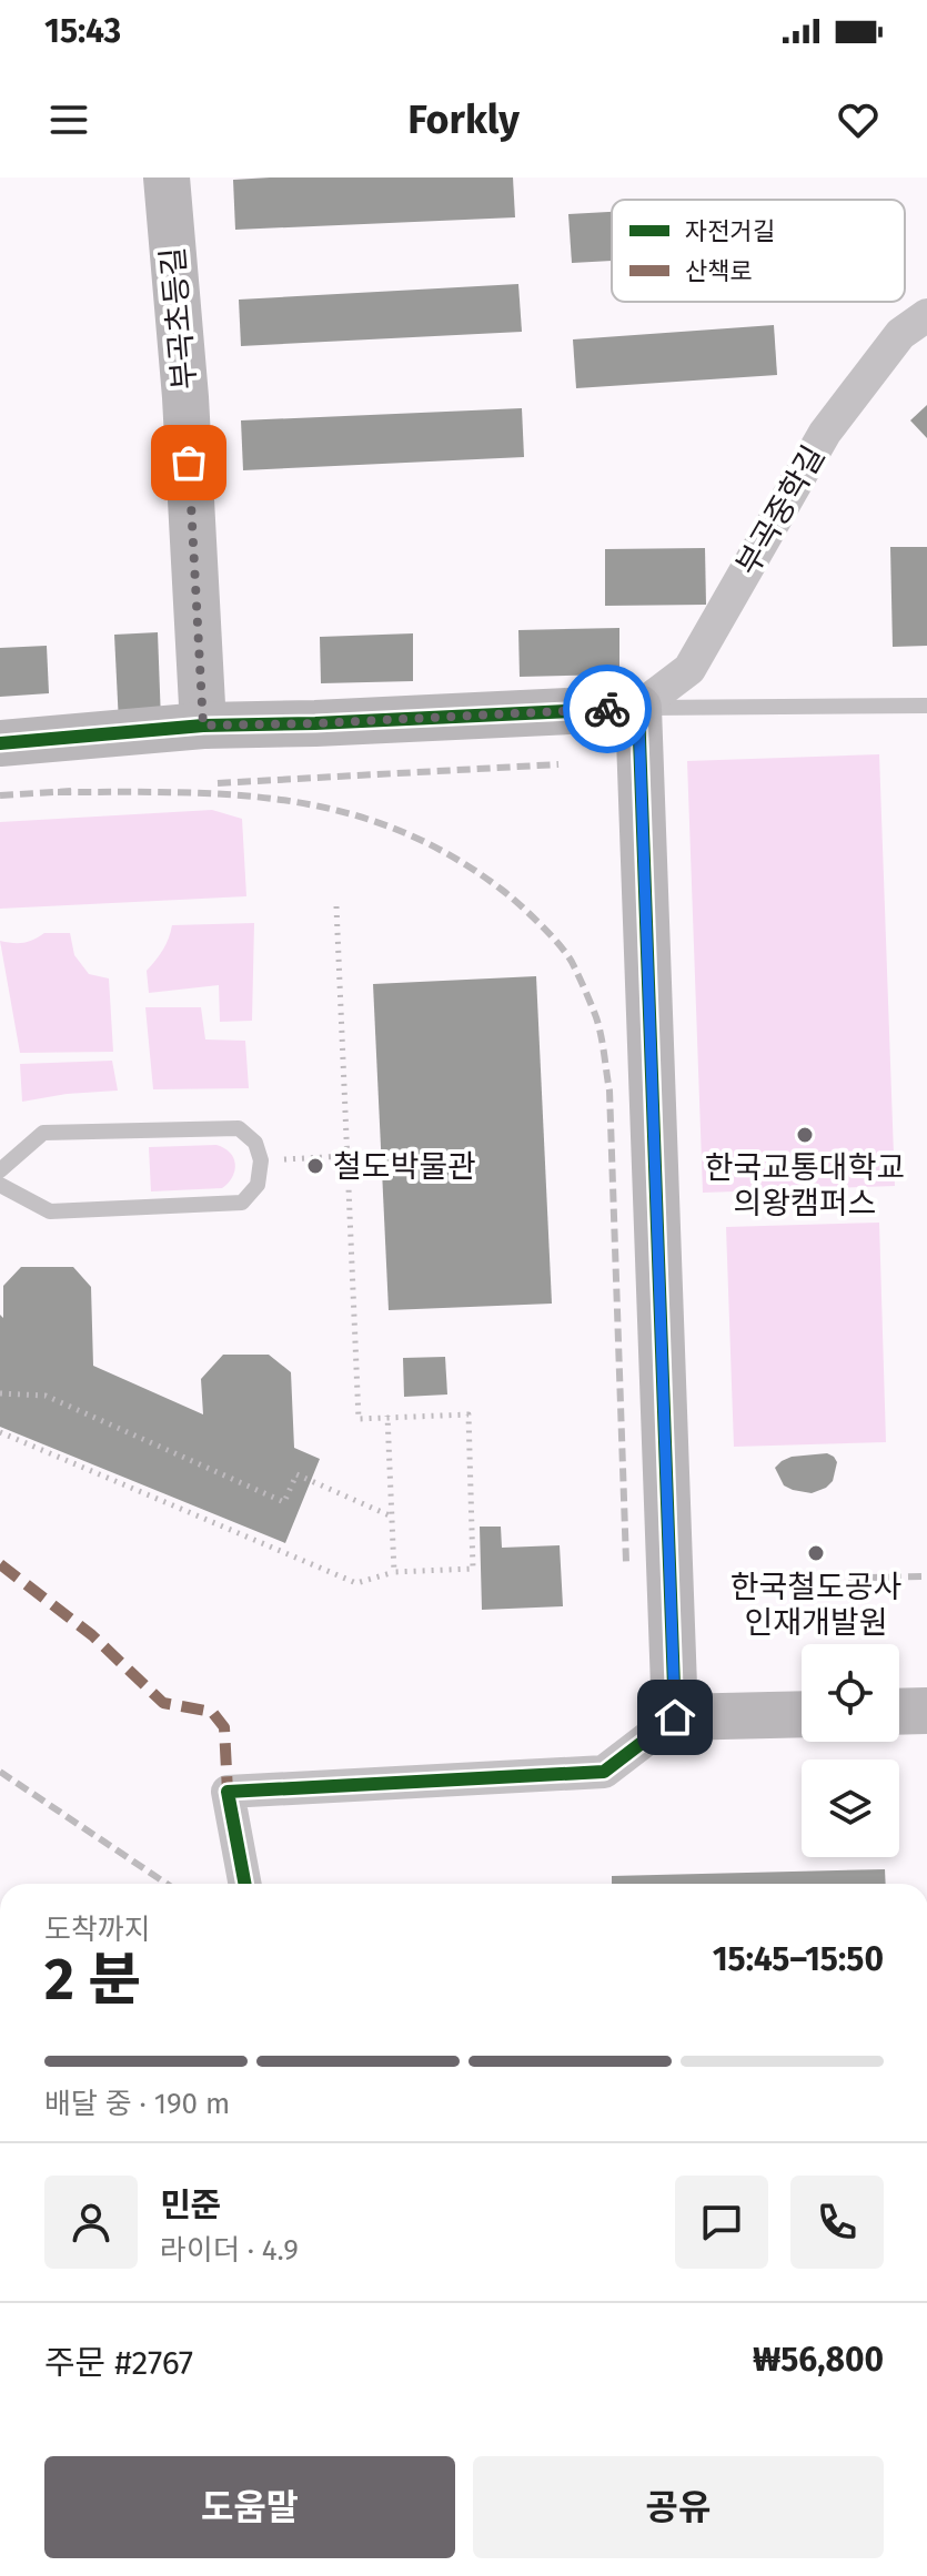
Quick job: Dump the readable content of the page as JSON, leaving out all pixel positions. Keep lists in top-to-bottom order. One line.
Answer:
{"streets":{"street":["부곡초등길","부곡중학길"]},"places":["한국교통대학교 의왕캠퍼스","철도박물관","한국철도공사 인재개발원"],"legend":["자전거길","산책로"],"page":{"status":"15:43","header":"Forkly","heading":["2 분","도착까지","15:45–15:50"],"panel":["민준","라이더 · 4.9","주문 #2767","₩56,800"],"bar":"배달 중 · 190 m","buttons":["도움말","공유"]}}
